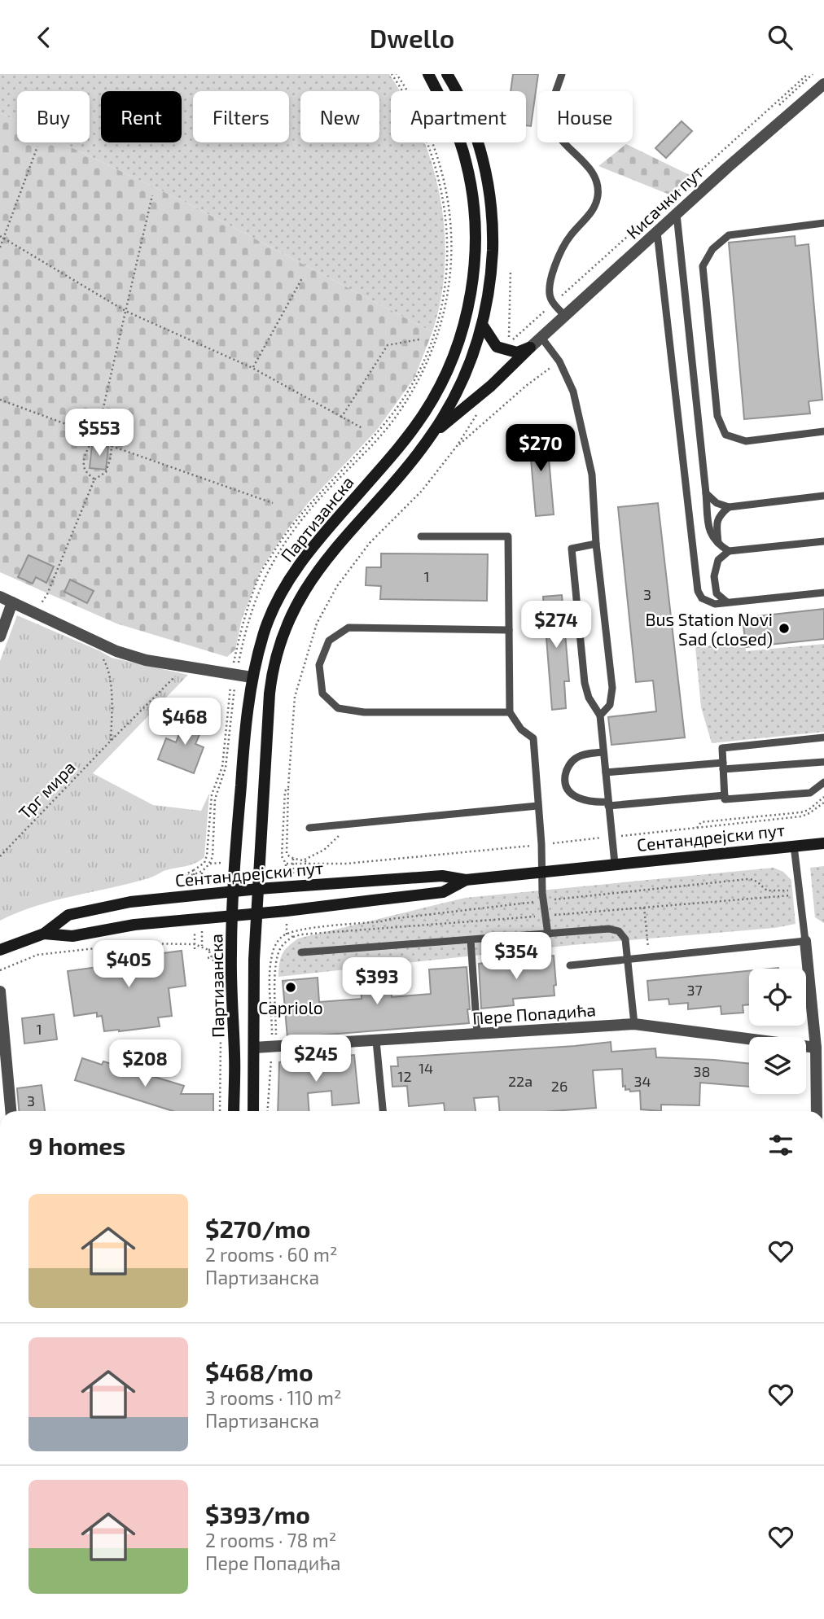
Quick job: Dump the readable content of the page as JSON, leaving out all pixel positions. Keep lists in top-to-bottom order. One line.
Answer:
{"streets":{"main road":["Партизанска","Сентандрејски пут"],"street":["Кисачки пут","Пере Попадића"],"path":["Трг мира"]},"crossings":[["Партизанска","Сентандрејски пут"],["Партизанска","Пере Попадића"]],"places":["Bus Station Novi Sad (closed)","Capriolo"],"house_numbers":["1","3","37","1","14","38","12","22a","34","26","3"],"page":{"header":"Dwello","chip":["Buy","Rent","Filters","New","Apartment","House"],"price":["$553","$270","$274","$468","$354","$405","$393","$245","$208"],"heading":"9 homes","list":[{"name":"$270/mo","note":"2 rooms · 60 m² · Партизанска"},{"name":"$468/mo","note":"3 rooms · 110 m² · Партизанска"},{"name":"$393/mo","note":"2 rooms · 78 m² · Пере Попадића"}]}}
